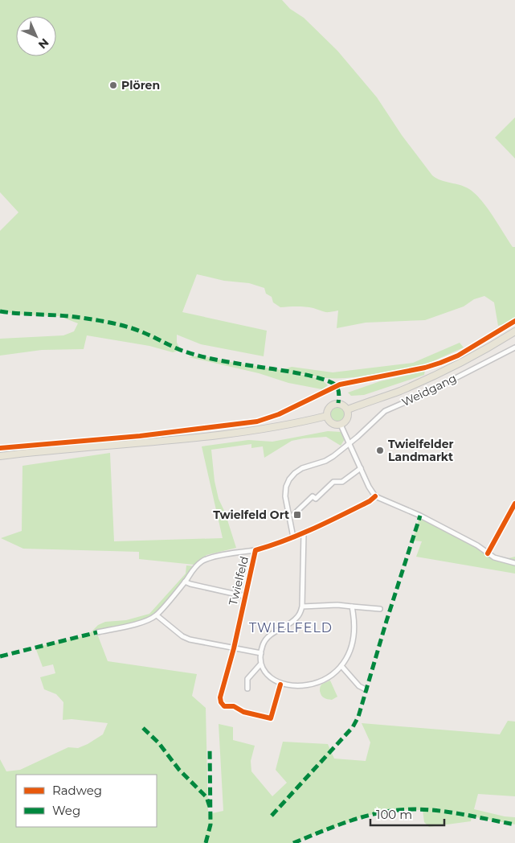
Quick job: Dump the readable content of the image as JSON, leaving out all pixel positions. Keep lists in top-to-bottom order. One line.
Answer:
{"streets":{"street":["Weidgang","Twielfeld"]},"crossings":[["Weidgang","Twielfeld"]],"districts":["TWIELFELD"],"places":{"other":["Plören","Twielfelder Landmarkt"],"transit":["Twielfeld Ort"]},"legend":["Radweg","Weg"],"scale_bar":"100 m","north":"bottom right"}
